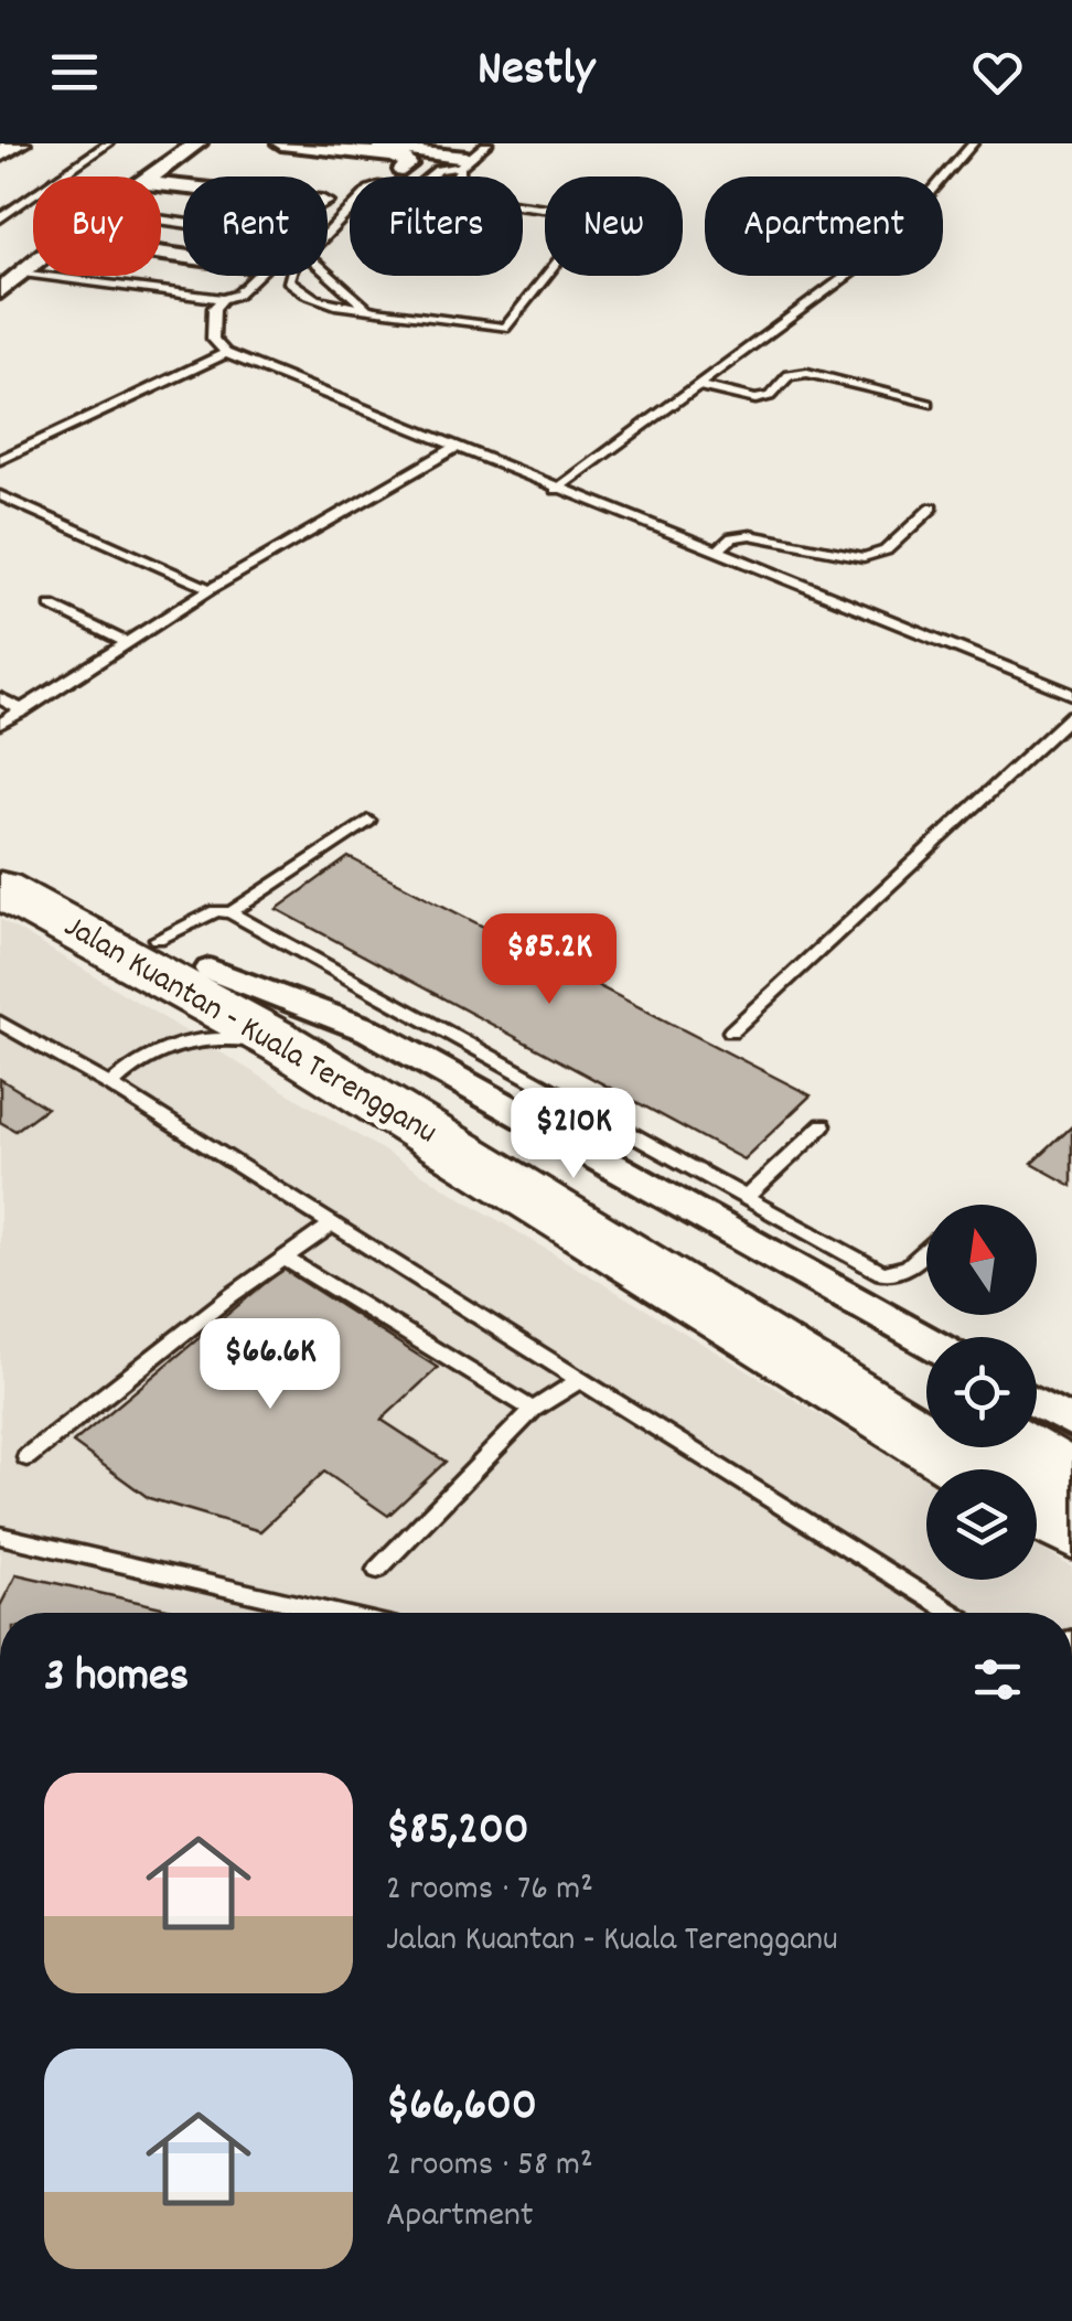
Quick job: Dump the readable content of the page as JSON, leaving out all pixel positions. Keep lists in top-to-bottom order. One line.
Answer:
{"streets":{"highway":["Jalan Kuantan - Kuala Terengganu"]},"north":"top","page":{"header":"Nestly","chip":["Buy","Rent","Filters","New","Apartment"],"price":["$85.2K","$210K","$66.6K"],"heading":"3 homes","list":[{"name":"$85,200","note":"2 rooms · 76 m² · Jalan Kuantan - Kuala Terengganu"},{"name":"$66,600","note":"2 rooms · 58 m² · Apartment"}]}}
